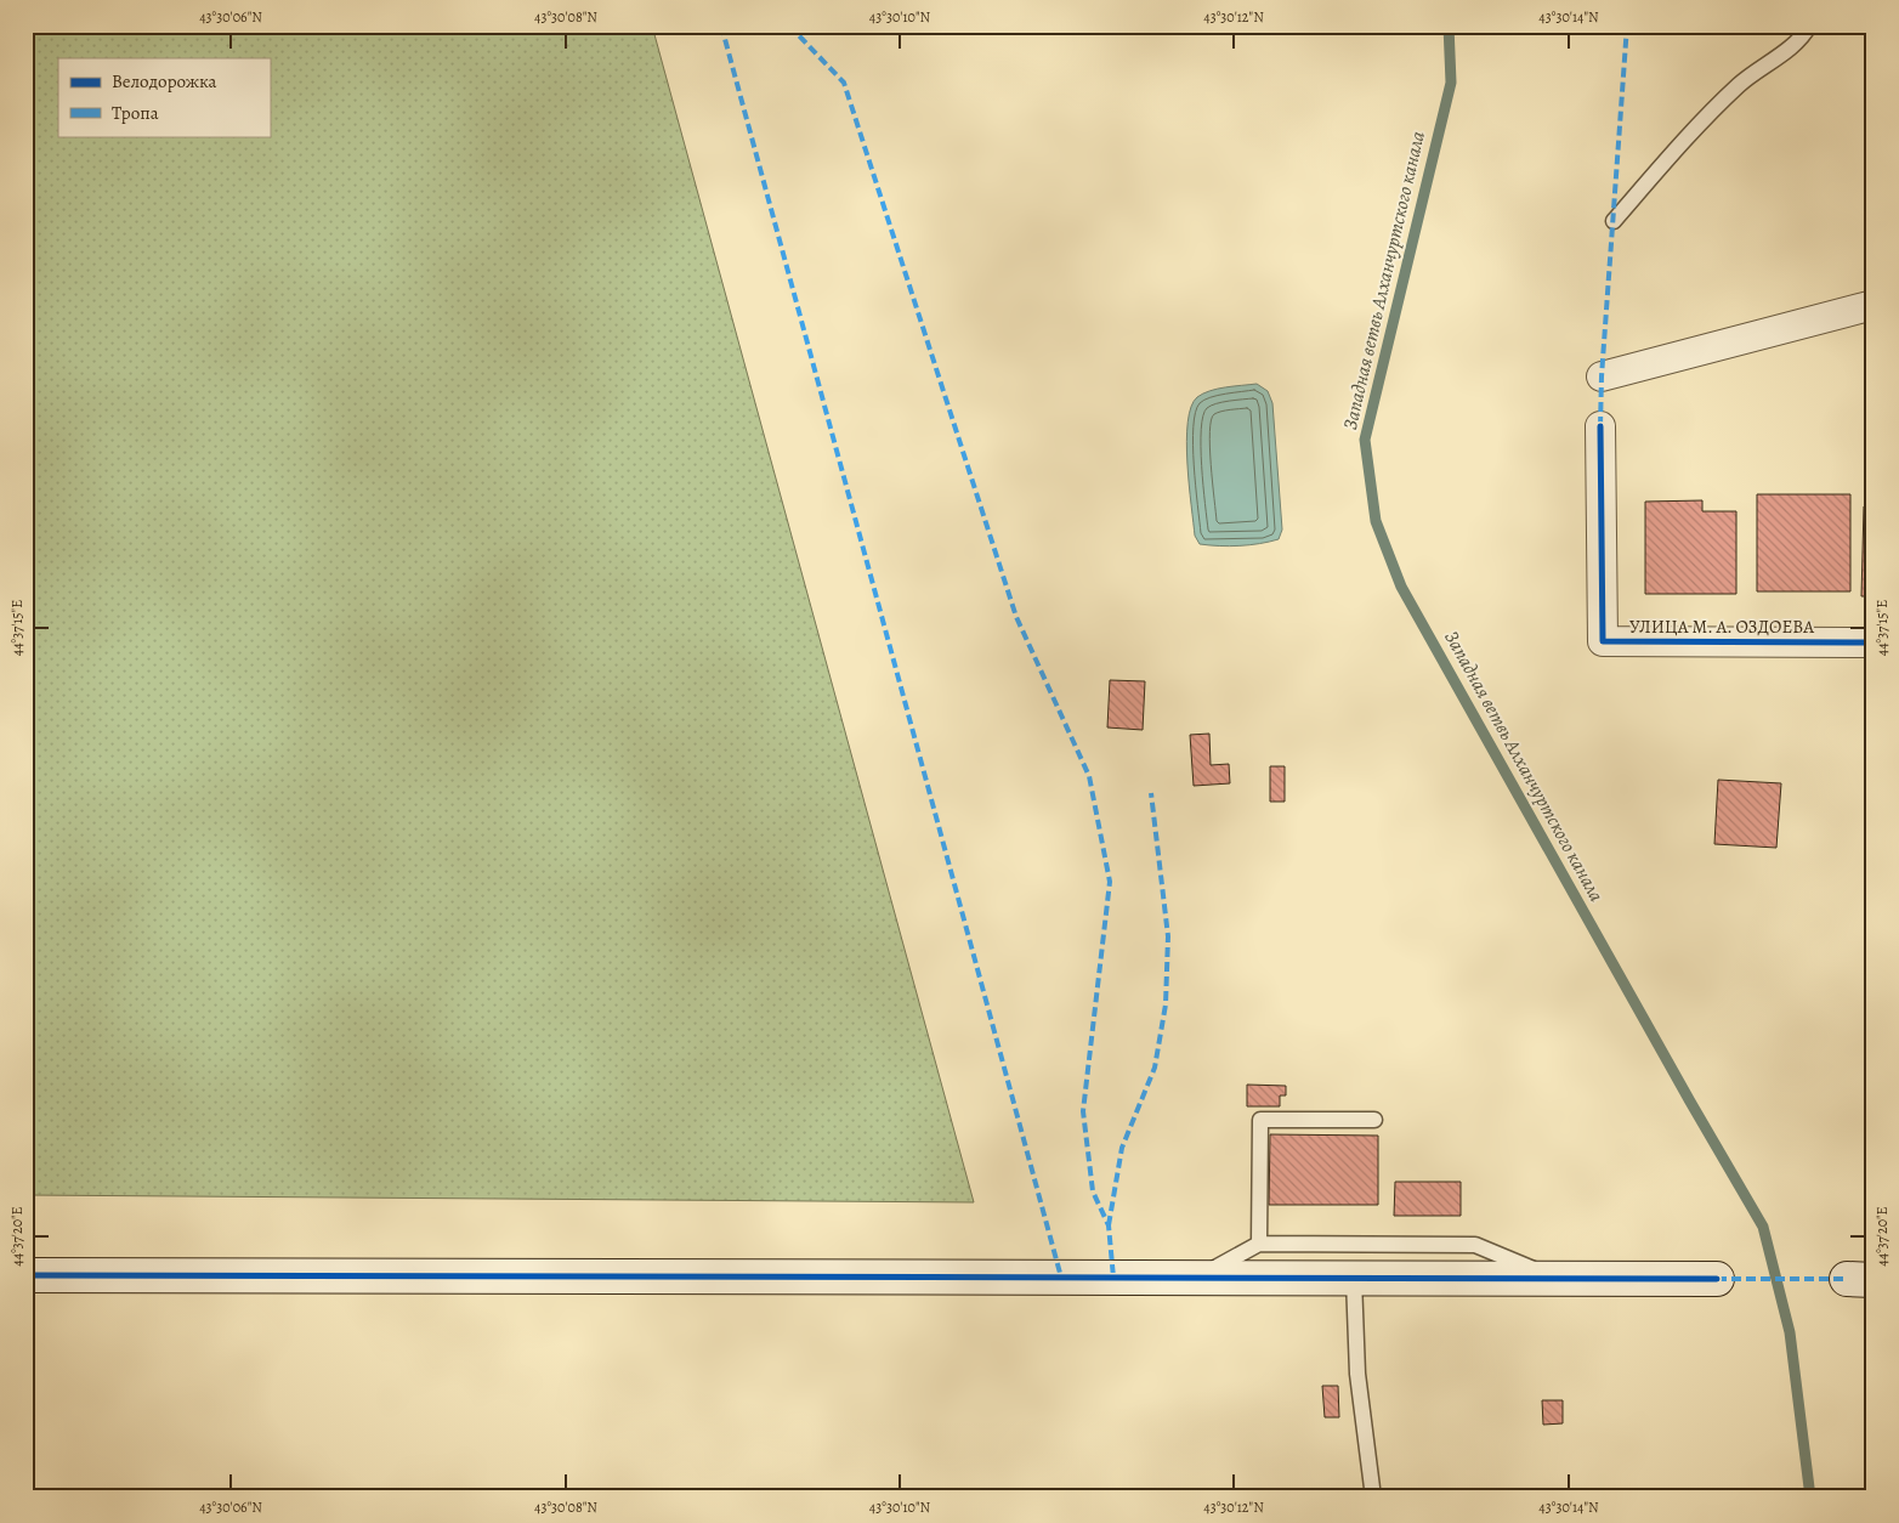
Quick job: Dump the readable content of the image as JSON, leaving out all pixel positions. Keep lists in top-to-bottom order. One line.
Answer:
{"streets":{"street":["УЛИЦА М. А. ОЗДОЕВА"]},"water":["Западная ветвь Алханчуртского канала"],"legend":["Велодорожка","Тропа"],"coordinates":["43°30'06\"N","43°30'08\"N","43°30'10\"N","43°30'12\"N","43°30'14\"N","44°37'15\"E","44°37'20\"E"]}
